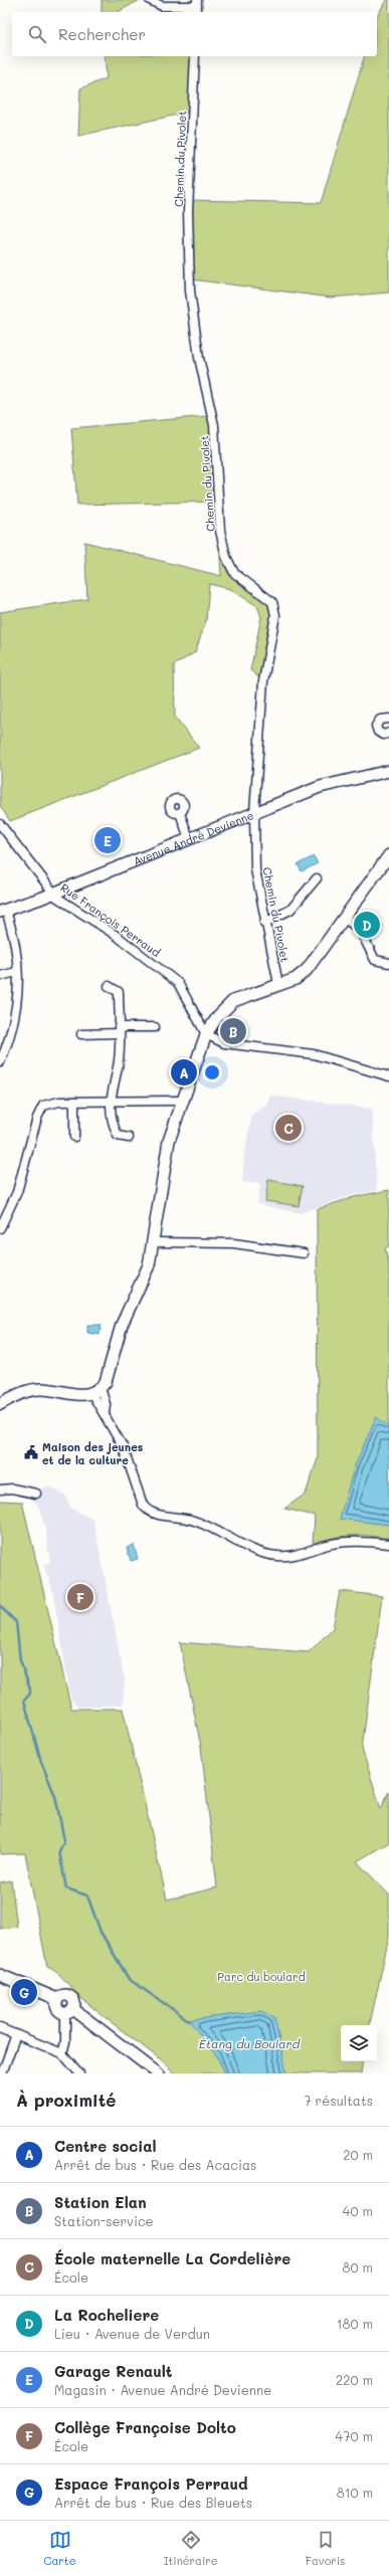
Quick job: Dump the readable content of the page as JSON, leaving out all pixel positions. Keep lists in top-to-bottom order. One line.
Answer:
{"streets":{"main road":["Avenue André Devienne"],"street":["Chemin du Pivolet","Rue François Perraud"]},"crossings":[["Chemin du Pivolet","Avenue André Devienne"],["Avenue André Devienne","Rue François Perraud"]],"water":["Étang du Boulard"],"parks":["Parc du boulard"],"places":{"public building":["Maison des jeunes et de la culture"]},"page":{"search":"Rechercher","pins":["E","D","B","A","C","F","G"],"heading":["À proximité","7 résultats"],"list":[{"mark":"A","name":"Centre social","note":"Arrêt de bus · Rue des Acacias","value":"20 m"},{"mark":"B","name":"Station Elan","note":"Station-service","value":"40 m"},{"mark":"C","name":"École maternelle La Cordelière","note":"École","value":"80 m"},{"mark":"D","name":"La Rocheliere","note":"Lieu · Avenue de Verdun","value":"180 m"},{"mark":"E","name":"Garage Renault","note":"Magasin · Avenue André Devienne","value":"220 m"},{"mark":"F","name":"Collège Françoise Dolto","note":"École","value":"470 m"},{"mark":"G","name":"Espace François Perraud","note":"Arrêt de bus · Rue des Bleuets","value":"810 m"}],"nav":["Carte","Itinéraire","Favoris"]}}
